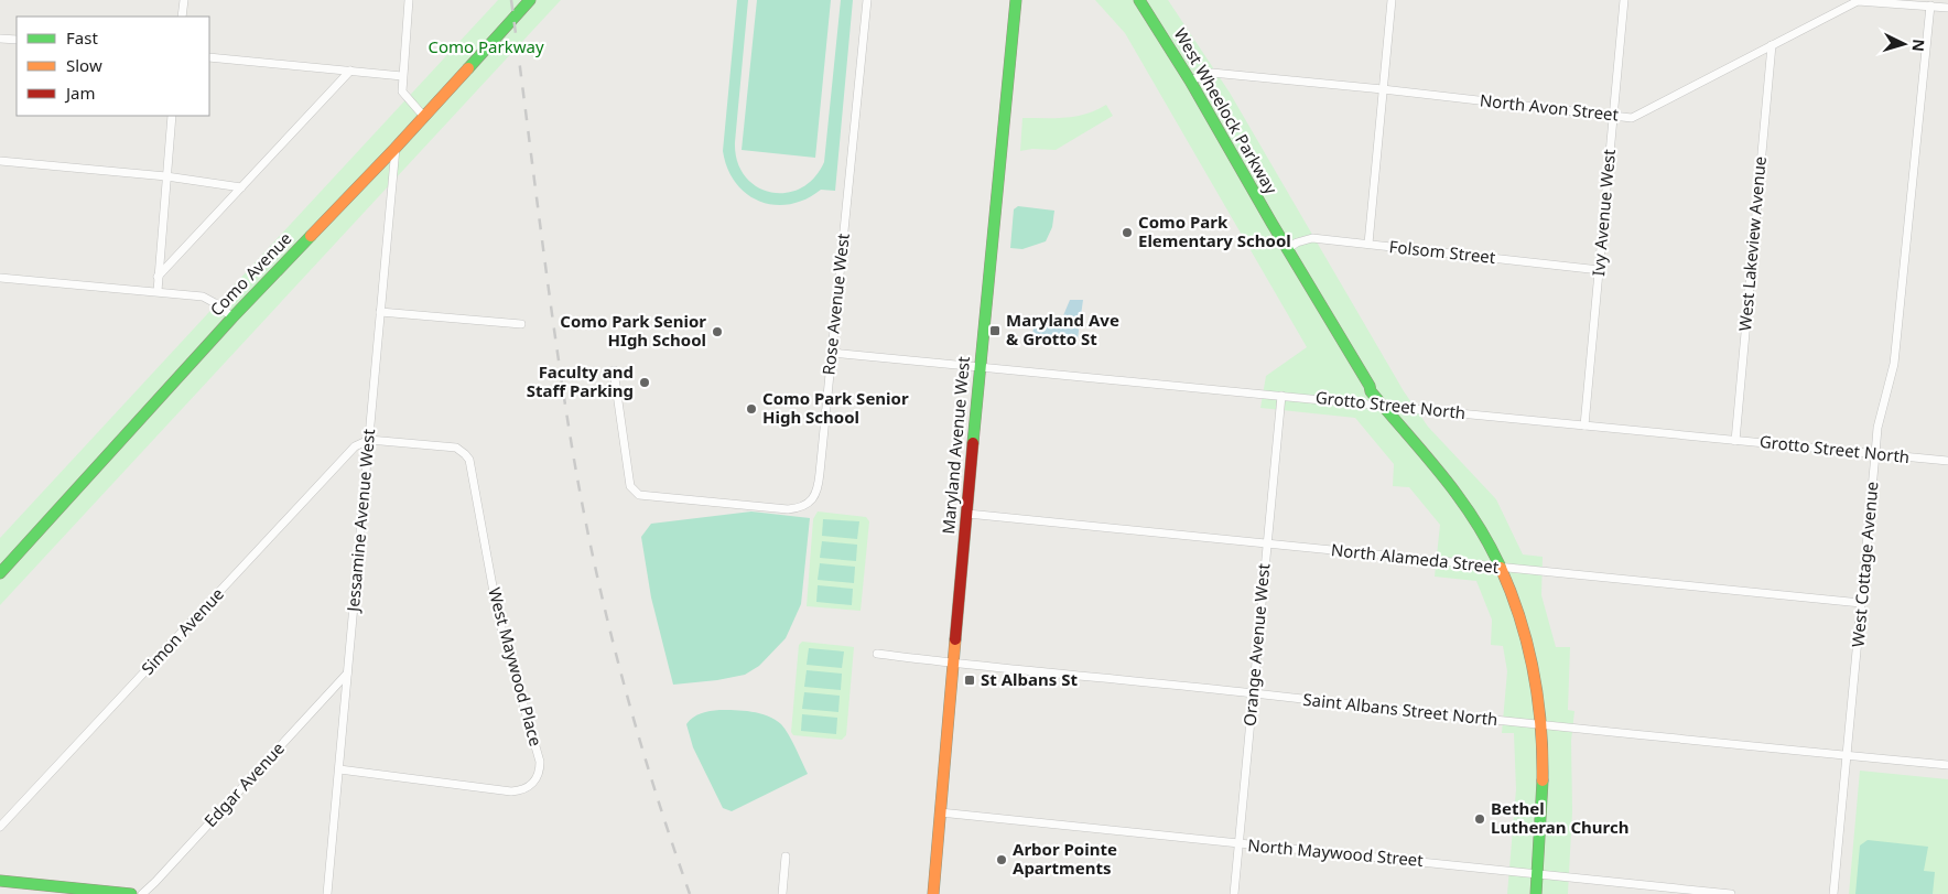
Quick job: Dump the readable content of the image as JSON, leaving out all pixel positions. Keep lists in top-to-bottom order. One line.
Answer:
{"streets":{"street":["North Avon Street","West Wheelock Parkway","Ivy Avenue West","West Lakeview Avenue","Folsom Street","Como Avenue","Rose Avenue West","Grotto Street North","Maryland Avenue West","Jessamine Avenue West","North Alameda Street","West Cottage Avenue","Simon Avenue","Orange Avenue West","West Maywood Place","Saint Albans Street North","Edgar Avenue","North Maywood Street"]},"crossings":[["North Avon Street","West Wheelock Parkway"],["North Avon Street","Ivy Avenue West"],["North Avon Street","West Lakeview Avenue"],["North Avon Street","West Cottage Avenue"],["West Wheelock Parkway","Folsom Street"],["West Wheelock Parkway","Grotto Street North"],["West Wheelock Parkway","North Alameda Street"],["West Wheelock Parkway","Saint Albans Street North"],["West Wheelock Parkway","North Maywood Street"],["Ivy Avenue West","Folsom Street"],["Ivy Avenue West","Grotto Street North"],["West Lakeview Avenue","Grotto Street North"],["Como Avenue","Jessamine Avenue West"],["Rose Avenue West","Grotto Street North"],["Grotto Street North","Maryland Avenue West"],["Grotto Street North","West Cottage Avenue"],["Grotto Street North","Orange Avenue West"],["Maryland Avenue West","North Alameda Street"],["Maryland Avenue West","Saint Albans Street North"],["Maryland Avenue West","North Maywood Street"],["Jessamine Avenue West","Simon Avenue"],["Jessamine Avenue West","West Maywood Place"],["Jessamine Avenue West","Edgar Avenue"],["North Alameda Street","West Cottage Avenue"],["North Alameda Street","Orange Avenue West"],["West Cottage Avenue","Saint Albans Street North"],["Simon Avenue","West Maywood Place"],["Orange Avenue West","Saint Albans Street North"],["Orange Avenue West","North Maywood Street"]],"parks":["Como Parkway"],"places":{"other":["Como Park Elementary School","Como Park Senior HIgh School","Faculty and Staff Parking","Como Park Senior High School","Bethel Lutheran Church","Arbor Pointe Apartments"],"transit":["Maryland Ave & Grotto St","St Albans St"]},"legend":["Fast","Slow","Jam"],"north":"right"}
